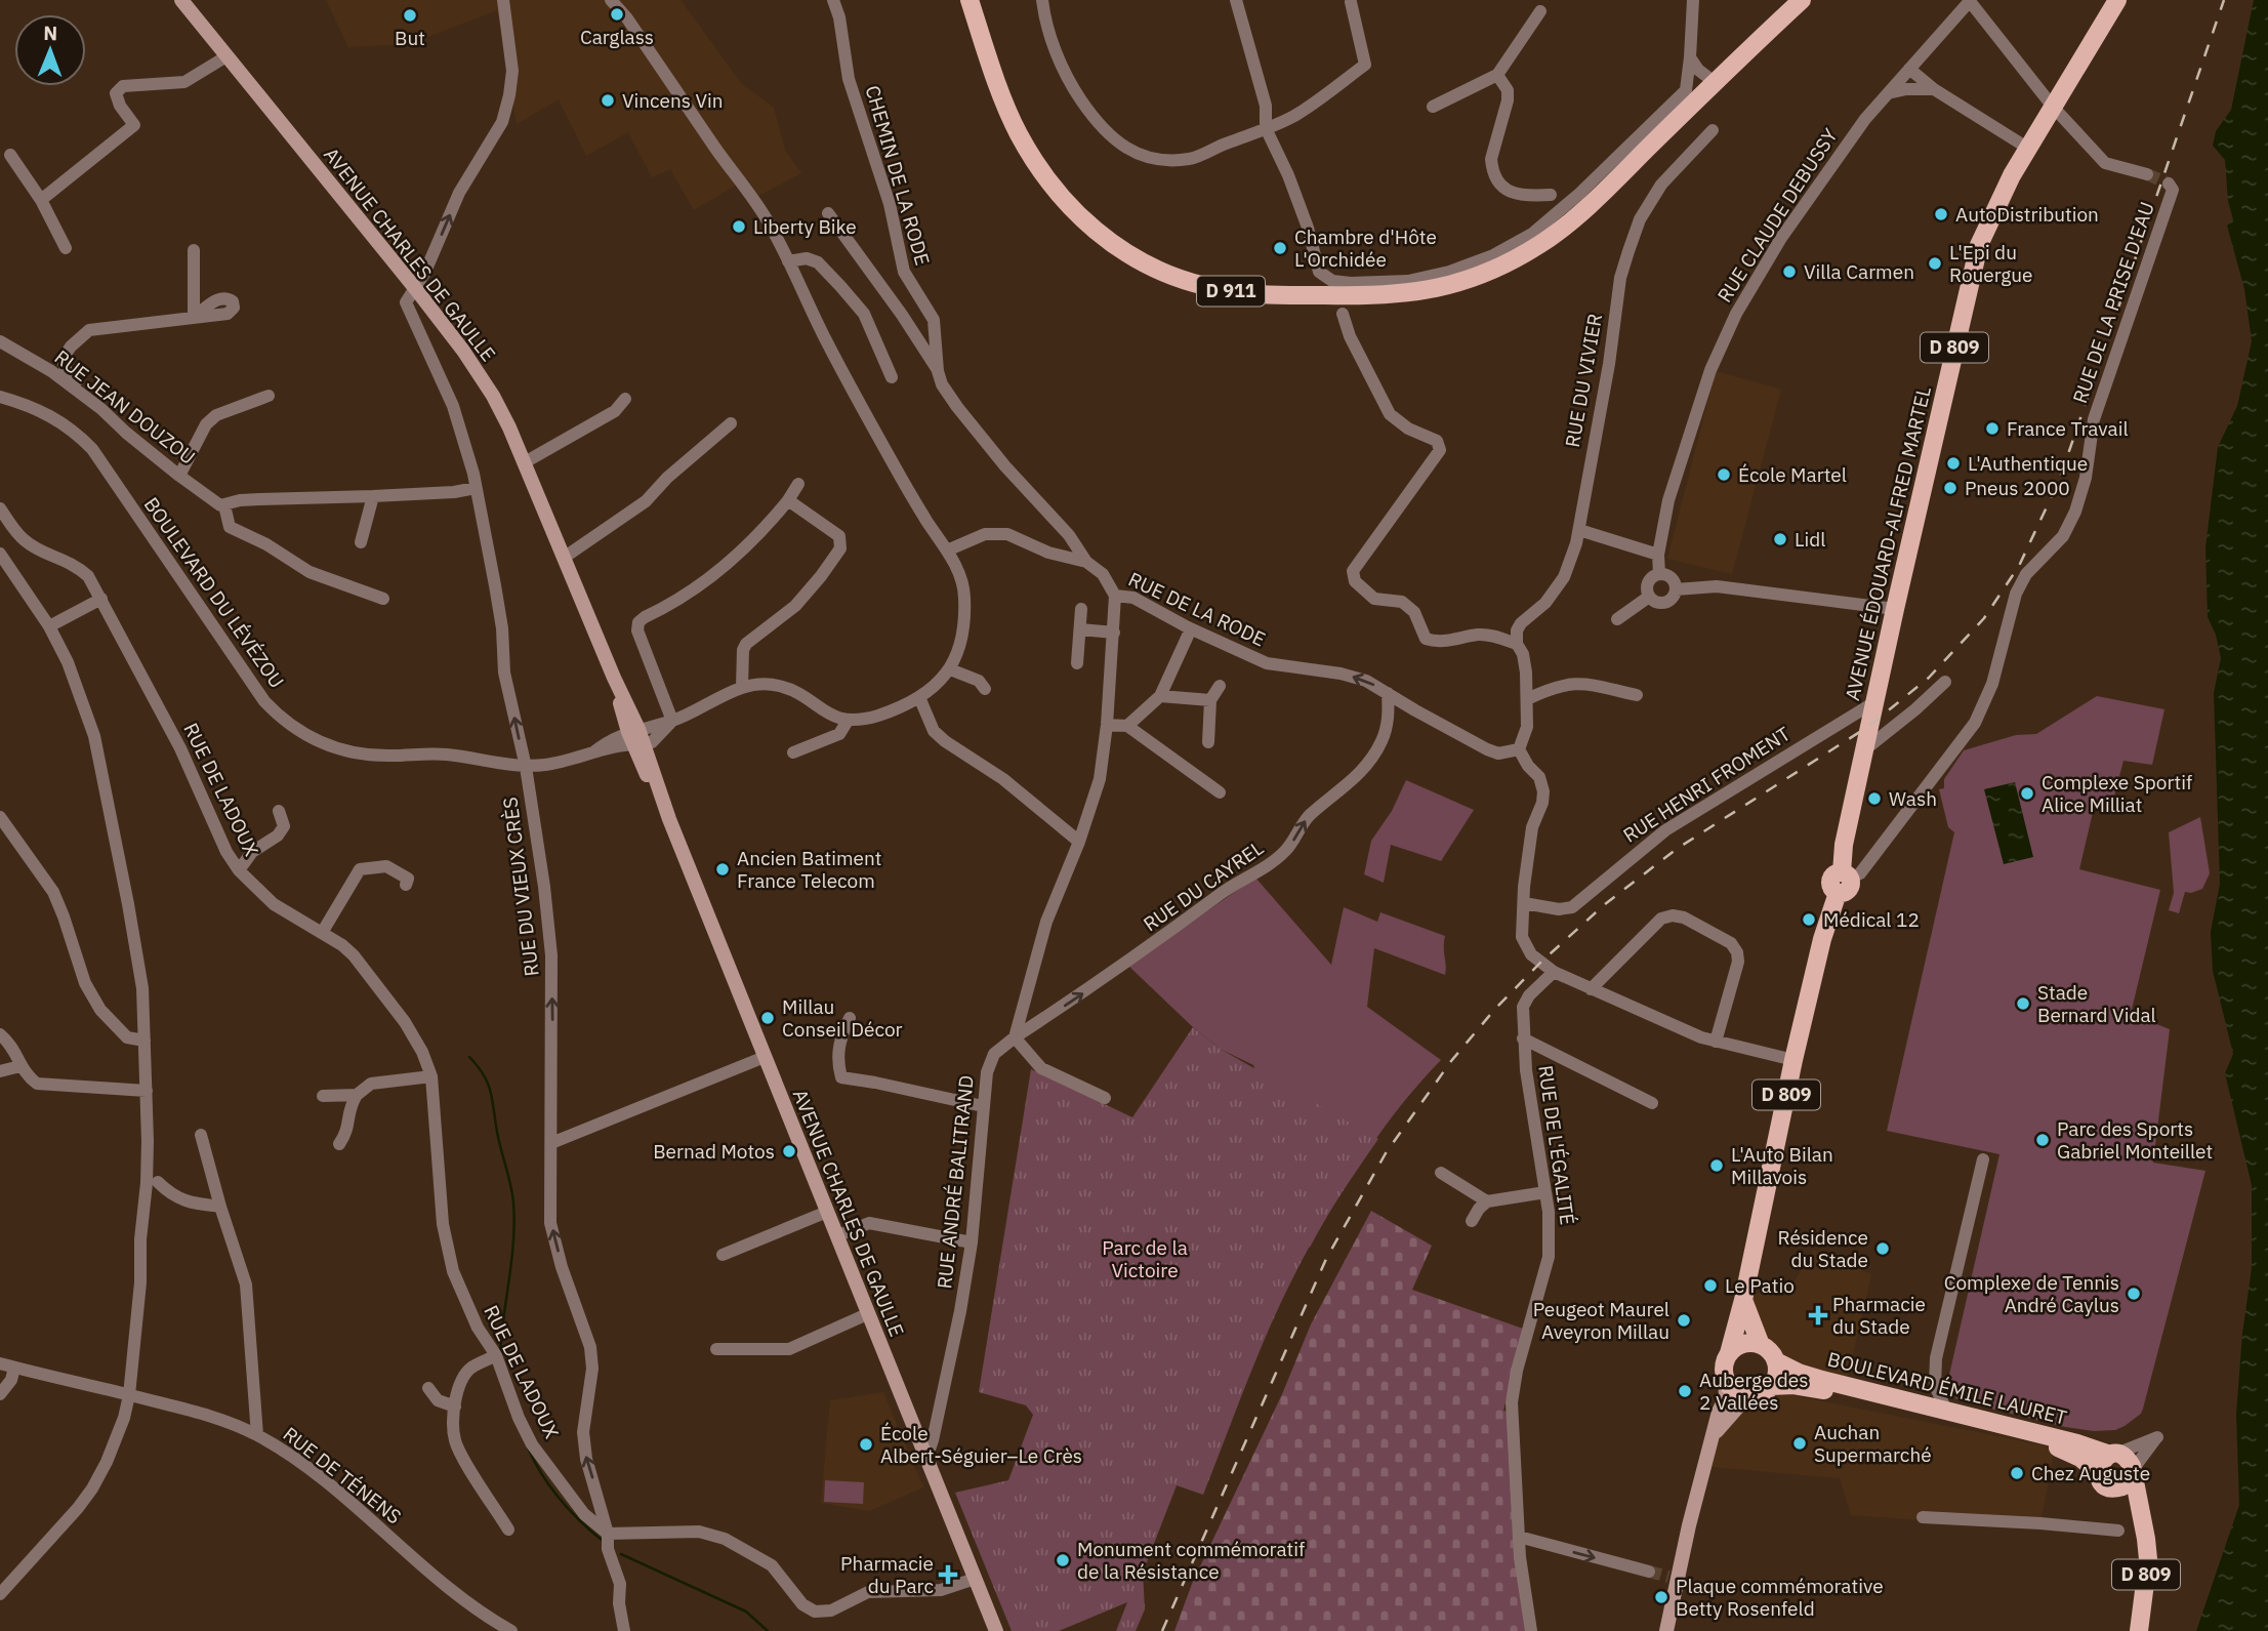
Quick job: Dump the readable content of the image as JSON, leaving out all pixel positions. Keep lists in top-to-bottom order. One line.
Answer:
{"streets":{"main road":["AVENUE CHARLES DE GAULLE","D 911","D 809","AVENUE ÉDOUARD-ALFRED MARTEL","BOULEVARD ÉMILE LAURET"],"street":["CHEMIN DE LA RODE","RUE CLAUDE DEBUSSY","RUE DE LA PRISE D'EAU","RUE DU VIVIER","RUE JEAN DOUZOU","BOULEVARD DU LÉVÉZOU","RUE DE LA RODE","RUE HENRI FROMENT","RUE DE LADOUX","RUE DU CAYREL","RUE DU VIEUX CRÈS","RUE DE L'ÉGALITÉ","RUE ANDRÉ BALITRAND","RUE DE TÉNENS"]},"crossings":[["CHEMIN DE LA RODE","RUE DE LA RODE"],["AVENUE CHARLES DE GAULLE","BOULEVARD DU LÉVÉZOU"],["AVENUE CHARLES DE GAULLE","RUE DU VIEUX CRÈS"],["AVENUE CHARLES DE GAULLE","RUE ANDRÉ BALITRAND"],["RUE DE LA PRISE D'EAU","D 809"],["D 809","AVENUE ÉDOUARD-ALFRED MARTEL"],["D 809","BOULEVARD ÉMILE LAURET"],["AVENUE ÉDOUARD-ALFRED MARTEL","RUE HENRI FROMENT"],["BOULEVARD DU LÉVÉZOU","RUE DU VIEUX CRÈS"],["RUE DE LA RODE","RUE DU CAYREL"],["RUE DE LA RODE","RUE ANDRÉ BALITRAND"],["RUE DE LADOUX","RUE DU VIEUX CRÈS"],["RUE DU CAYREL","RUE ANDRÉ BALITRAND"]],"one_way":["RUE DE LA RODE","RUE DU CAYREL","RUE DU VIEUX CRÈS"],"parks":["Parc de la Victoire"],"places":{"other":["Carglass","But","Vincens Vin","AutoDistribution","Liberty Bike","Chambre d'Hôte L'Orchidée","L'Epi du Rouergue","Villa Carmen","France Travail","L'Authentique","École Martel","Pneus 2000","Lidl","Complexe Sportif Alice Milliat","Wash","Ancien Batiment France Telecom","Médical 12","Stade Bernard Vidal","Millau Conseil Décor","Parc des Sports Gabriel Monteillet","Bernad Motos","L'Auto Bilan Millavois","Résidence du Stade","Le Patio","Complexe de Tennis André Caylus","Peugeot Maurel Aveyron Millau","Auberge des 2 Vallées","Auchan Supermarché","École Albert-Séguier–Le Crès","Chez Auguste","Monument commémoratif de la Résistance","Plaque commémorative Betty Rosenfeld"],"health":["Pharmacie du Stade","Pharmacie du Parc"]},"north":"top"}
